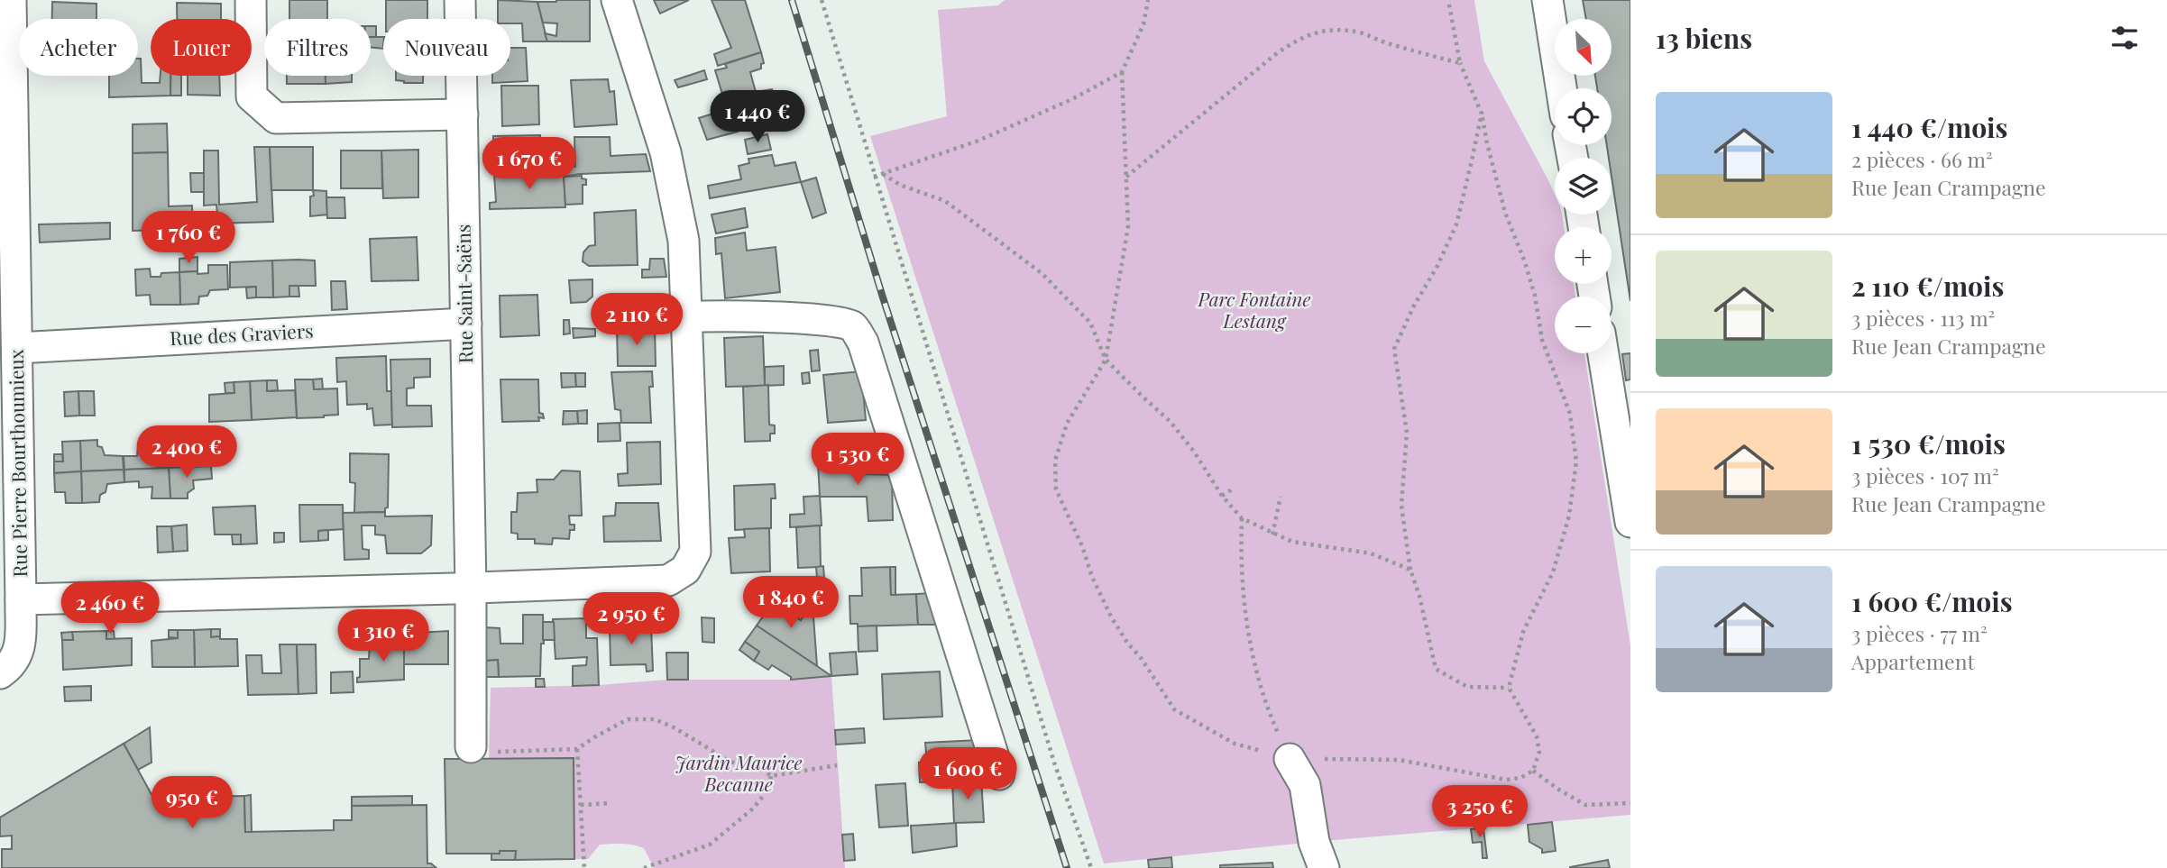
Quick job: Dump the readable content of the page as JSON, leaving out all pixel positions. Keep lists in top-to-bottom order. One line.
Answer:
{"streets":{"street":["Rue Saint-Saëns","Rue des Graviers","Rue Pierre Bourthoumieux"]},"crossings":[["Rue Saint-Saëns","Rue des Graviers"],["Rue des Graviers","Rue Pierre Bourthoumieux"]],"parks":["Parc Fontaine Lestang","Jardin Maurice Becanne"],"north":"bottom right","page":{"heading":"13 biens","map_buttons":["+","−"],"chip":["Acheter","Louer","Filtres","Nouveau"],"list":[{"name":"1 440 €/mois","note":"2 pièces · 66 m² · Rue Jean Crampagne"},{"name":"2 110 €/mois","note":"3 pièces · 113 m² · Rue Jean Crampagne"},{"name":"1 530 €/mois","note":"3 pièces · 107 m² · Rue Jean Crampagne"},{"name":"1 600 €/mois","note":"3 pièces · 77 m² · Appartement"}],"price":["1 440 €","1 670 €","1 760 €","2 110 €","2 400 €","1 530 €","1 840 €","2 460 €","2 950 €","1 310 €","1 600 €","950 €","3 250 €"]}}
